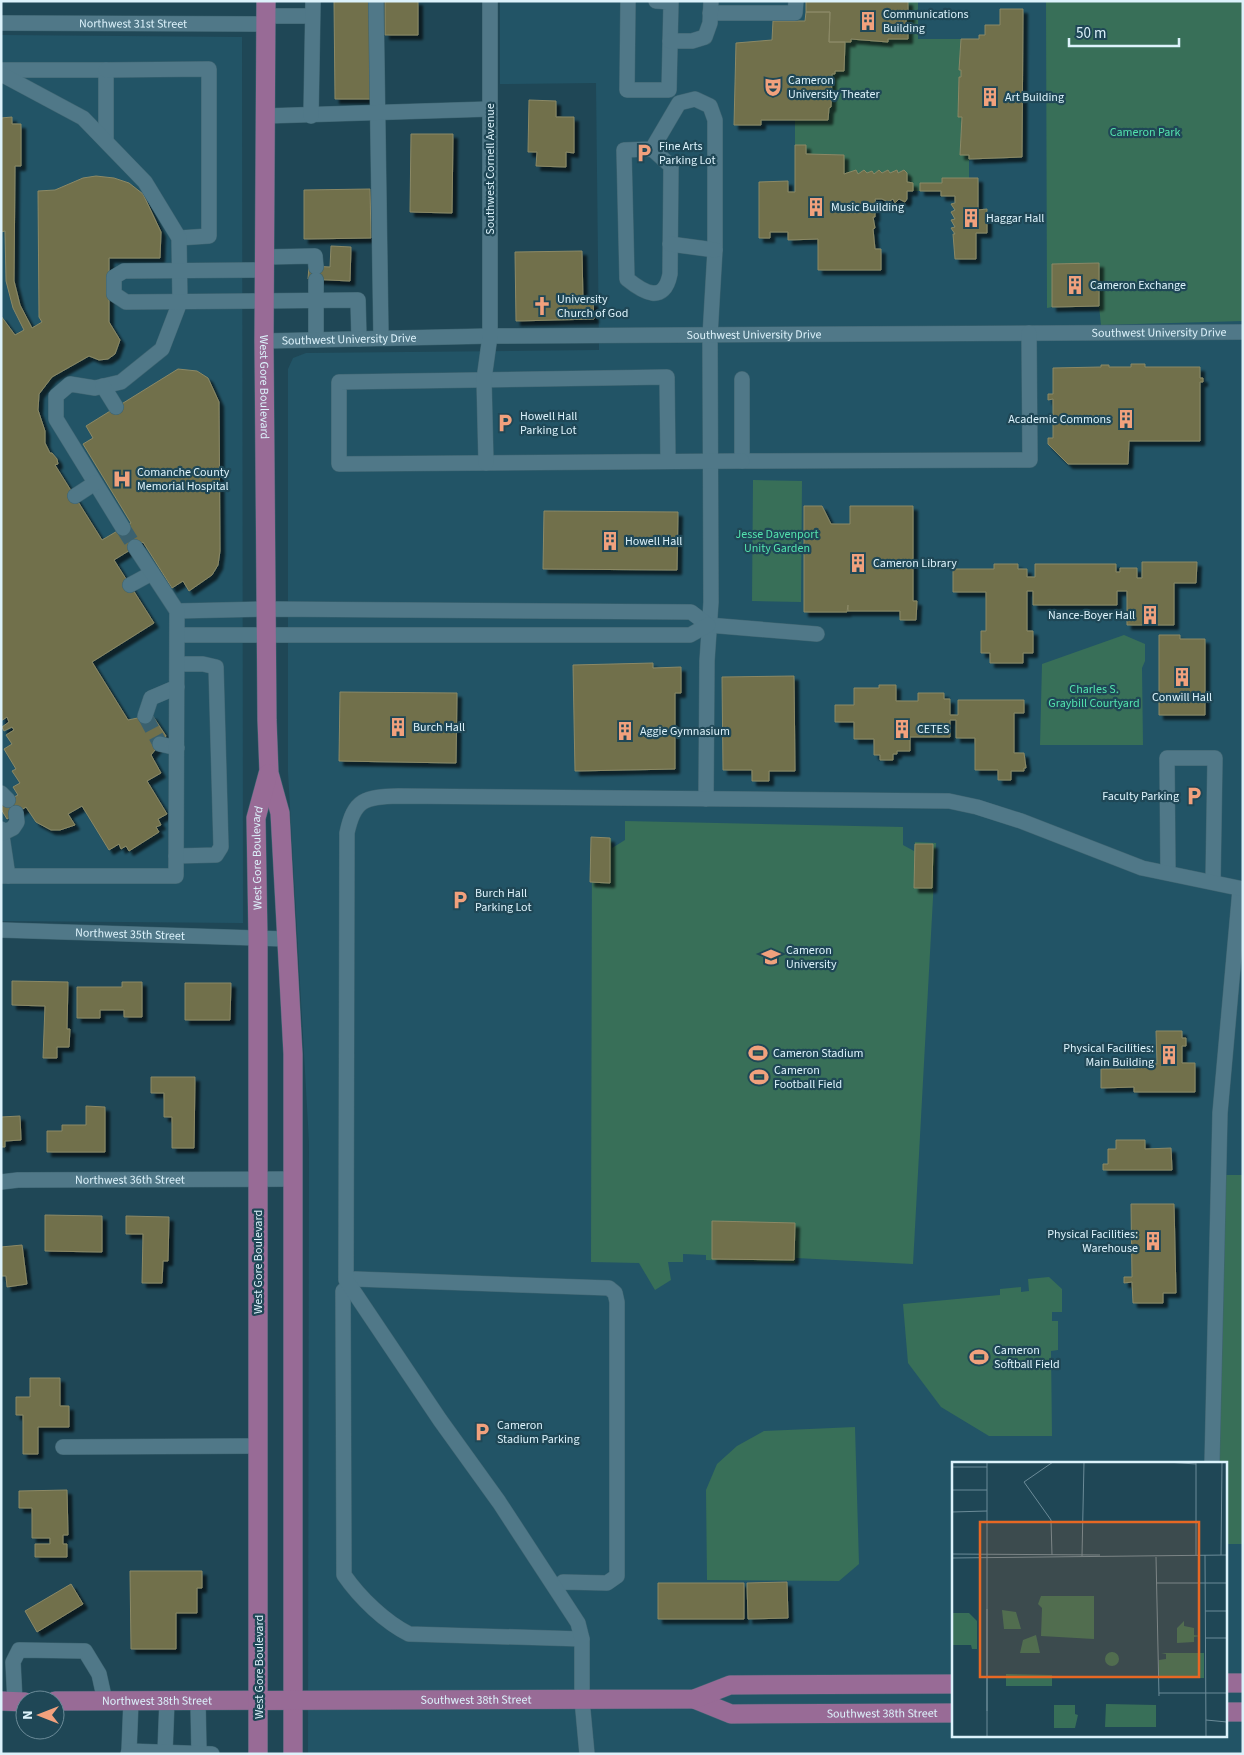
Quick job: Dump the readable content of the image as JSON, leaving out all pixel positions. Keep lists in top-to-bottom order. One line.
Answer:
{"streets":{"main road":["West Gore Boulevard","Northwest 38th Street","Southwest 38th Street"],"street":["Northwest 31st Street","Southwest Cornell Avenue","Southwest University Drive","Northwest 35th Street","Northwest 36th Street"]},"crossings":[["Northwest 31st Street","West Gore Boulevard"],["Southwest Cornell Avenue","Southwest University Drive"],["Southwest University Drive","West Gore Boulevard"],["West Gore Boulevard","Northwest 35th Street"],["West Gore Boulevard","Northwest 36th Street"],["West Gore Boulevard","Northwest 38th Street"],["West Gore Boulevard","Southwest 38th Street"],["Northwest 38th Street","Southwest 38th Street"]],"parks":["Cameron Park","Jesse Davenport Unity Garden","Charles S. Graybill Courtyard"],"places":{"building":["Communications Building","Art Building","Music Building","Haggar Hall","Cameron Exchange","Academic Commons","Howell Hall","Cameron Library","Nance-Boyer Hall","Conwill Hall","Burch Hall","CETES","Aggie Gymnasium","Physical Facilities: Main Building","Physical Facilities: Warehouse"],"theatre":["Cameron University Theater"],"parking":["Fine Arts Parking Lot","Howell Hall Parking Lot","Faculty Parking","Burch Hall Parking Lot","Cameron Stadium Parking"],"church":["University Church of God"],"hospital":["Comanche County Memorial Hospital"],"school or university":["Cameron University"],"sports":["Cameron Stadium","Cameron Football Field","Cameron Softball Field"]},"scale_bar":"50 m","north":"left"}
